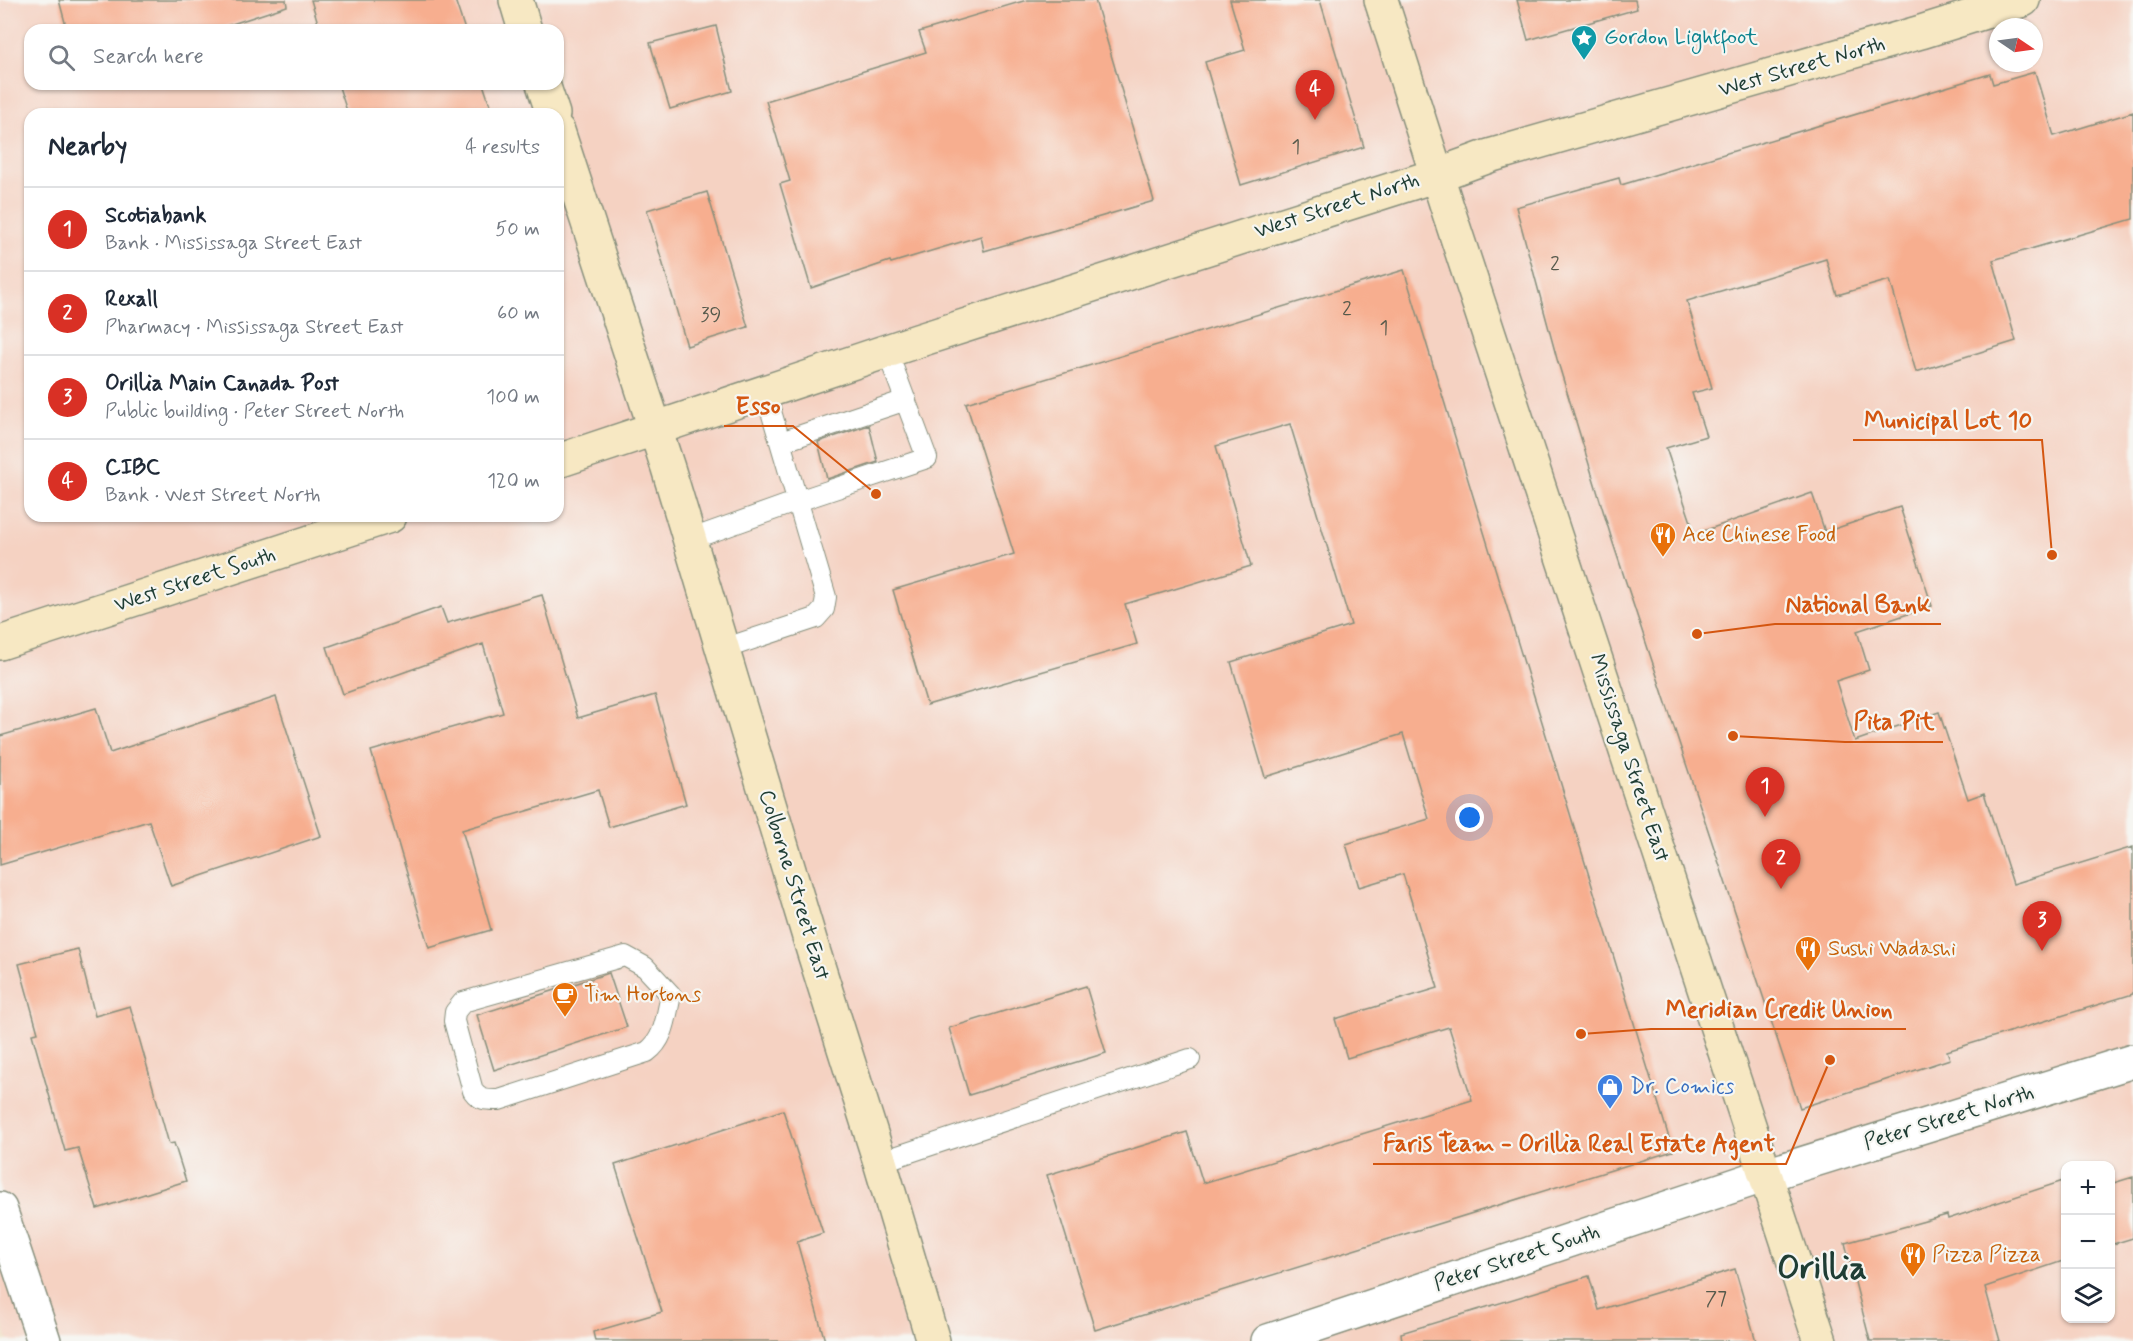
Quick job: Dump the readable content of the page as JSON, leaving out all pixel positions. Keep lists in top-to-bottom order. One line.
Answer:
{"streets":{"main road":["West Street North","West Street South","Mississaga Street East","Colborne Street East"],"street":["Peter Street North","Peter Street South"]},"crossings":[["West Street North","Mississaga Street East"],["West Street North","Colborne Street East"],["Mississaga Street East","Peter Street North"],["Mississaga Street East","Peter Street South"],["Peter Street North","Peter Street South"]],"districts":["Orillia"],"places":{"place":["Gordon Lightfoot"],"other":["Esso","Municipal Lot 10","National Bank","Pita Pit","Meridian Credit Union","Faris Team - Orillia Real Estate Agent"],"restaurant":["Ace Chinese Food","Sushi Wadashi","Pizza Pizza"],"cafe":["Tim Hortons"],"shop":["Dr. Comics"]},"house_numbers":["1","2","2","39","1","77"],"north":"right","page":{"search":"Search here","pins":["4","1","2","3"],"heading":["Nearby","4 results"],"list":[{"mark":"1","name":"Scotiabank","note":"Bank · Mississaga Street East","value":"50 m"},{"mark":"2","name":"Rexall","note":"Pharmacy · Mississaga Street East","value":"60 m"},{"mark":"3","name":"Orillia Main Canada Post","note":"Public building · Peter Street North","value":"100 m"},{"mark":"4","name":"CIBC","note":"Bank · West Street North","value":"120 m"}],"map_buttons":["+","−"]}}
